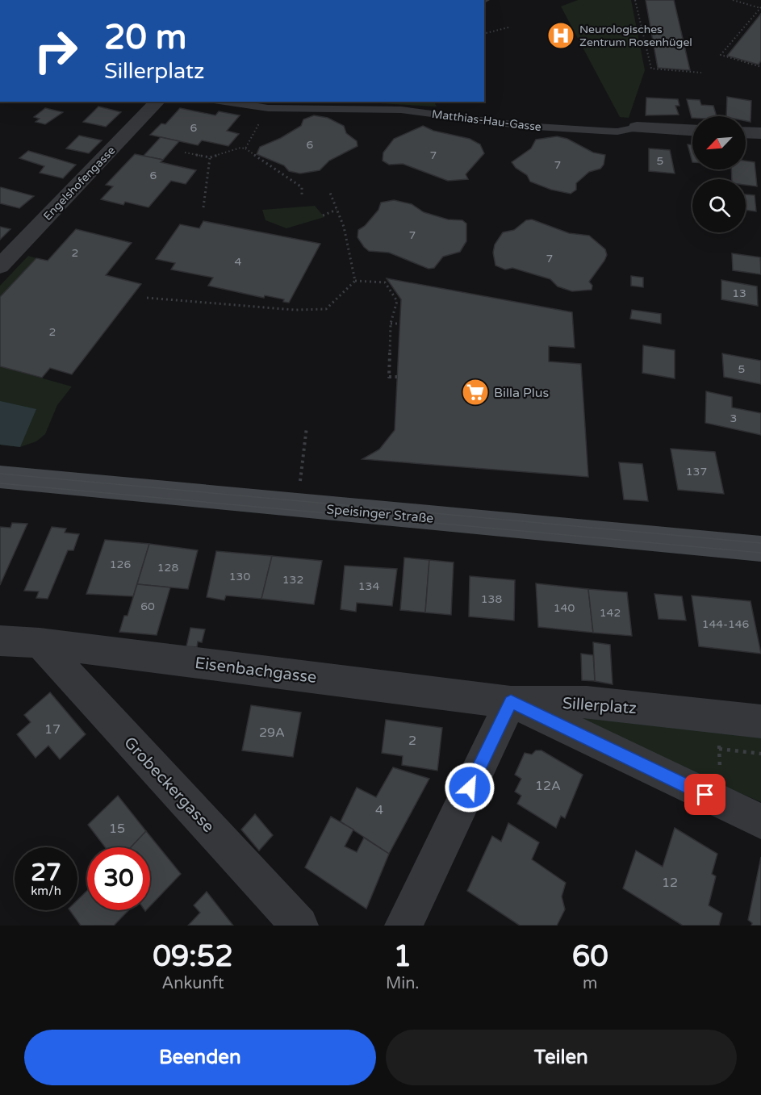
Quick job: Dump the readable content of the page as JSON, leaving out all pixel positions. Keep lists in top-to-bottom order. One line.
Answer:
{"streets":{"main road":["Speisinger Straße"],"street":["Matthias-Hau-Gasse","Engelshofengasse","Eisenbachgasse","Sillerplatz","Grobeckergasse"]},"crossings":[["Eisenbachgasse","Sillerplatz"],["Eisenbachgasse","Grobeckergasse"]],"places":{"hospital":["Neurologisches Zentrum Rosenhügel"],"supermarket":["Billa Plus"]},"house_numbers":["6","6","7","5","7","6","7","2","7","4","13","2","5","3","137","126","128","130","132","134","138","60","140","142","144-146","17","29A","2","12A","4","15","12"],"north":"bottom left","page":{"turn":["20 m","Sillerplatz"],"speed":"27 km/h","limit":"30","eta":["09:52","Ankunft","1","Min.","60","m"],"buttons":["Beenden","Teilen"]}}
